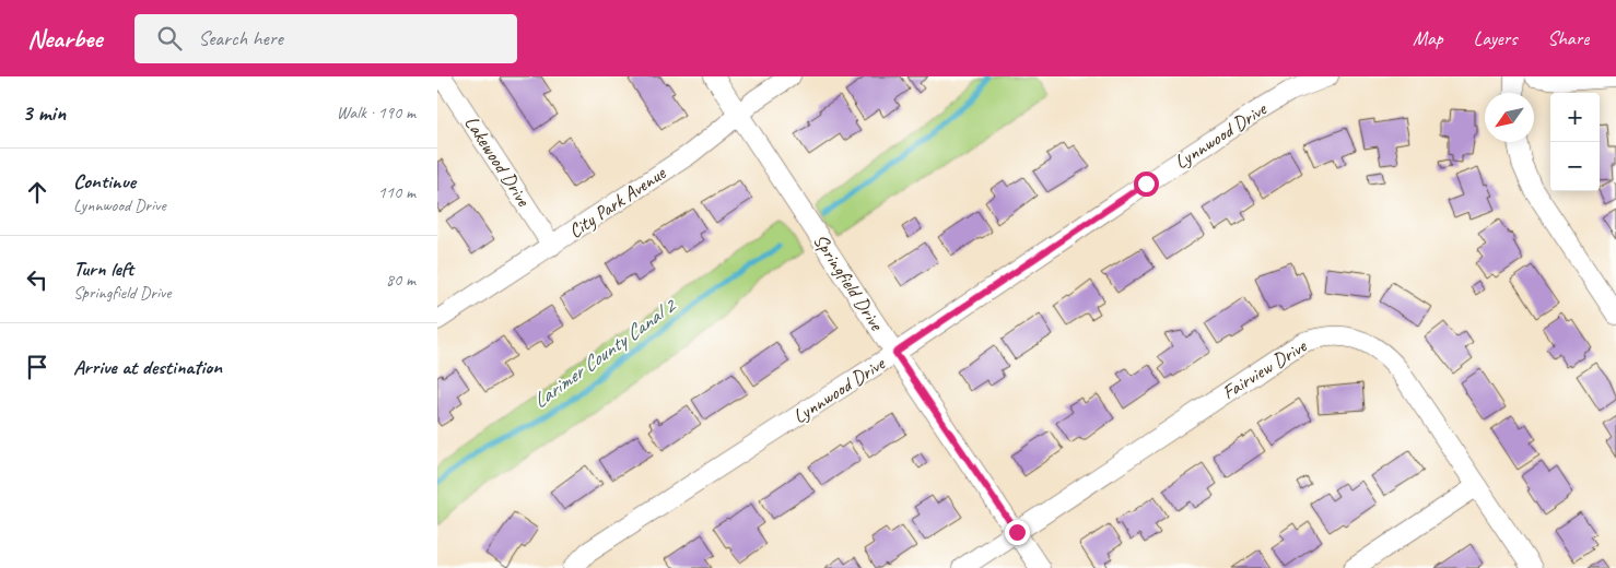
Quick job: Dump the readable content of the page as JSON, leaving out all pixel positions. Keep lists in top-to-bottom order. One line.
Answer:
{"streets":{"street":["Lynnwood Drive","Lakewood Drive","City Park Avenue","Springfield Drive","Fairview Drive"]},"crossings":[["Lynnwood Drive","Springfield Drive"],["Lakewood Drive","City Park Avenue"],["City Park Avenue","Springfield Drive"],["Springfield Drive","Fairview Drive"]],"water":["Larimer County Canal 2"],"north":"bottom left","page":{"header":"Nearbee","search":"Search here","nav":["Map","Layers","Share"],"heading":["3 min","Walk · 190 m"],"map_buttons":["+","−"],"list":[["Continue","Lynnwood Drive","110 m"],["Turn left","Springfield Drive","80 m"],"Arrive at destination"]}}
